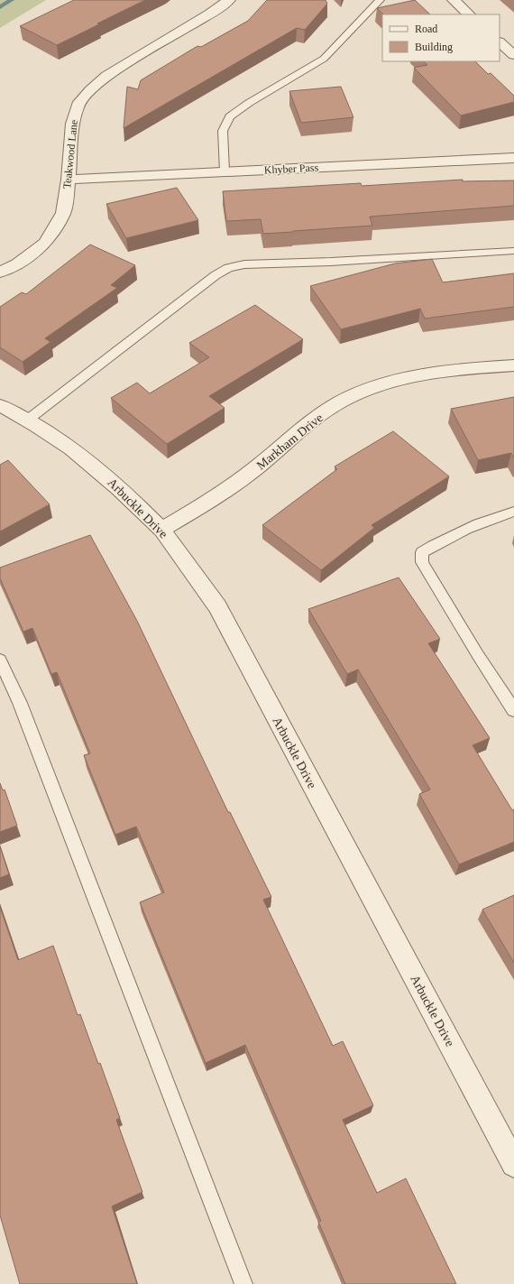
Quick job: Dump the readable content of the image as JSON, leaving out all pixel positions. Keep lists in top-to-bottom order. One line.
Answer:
{"streets":{"street":["Teakwood Lane","Khyber Pass","Markham Drive","Arbuckle Drive"]},"crossings":[["Teakwood Lane","Khyber Pass"],["Markham Drive","Arbuckle Drive"]],"legend":["Road","Building"]}
